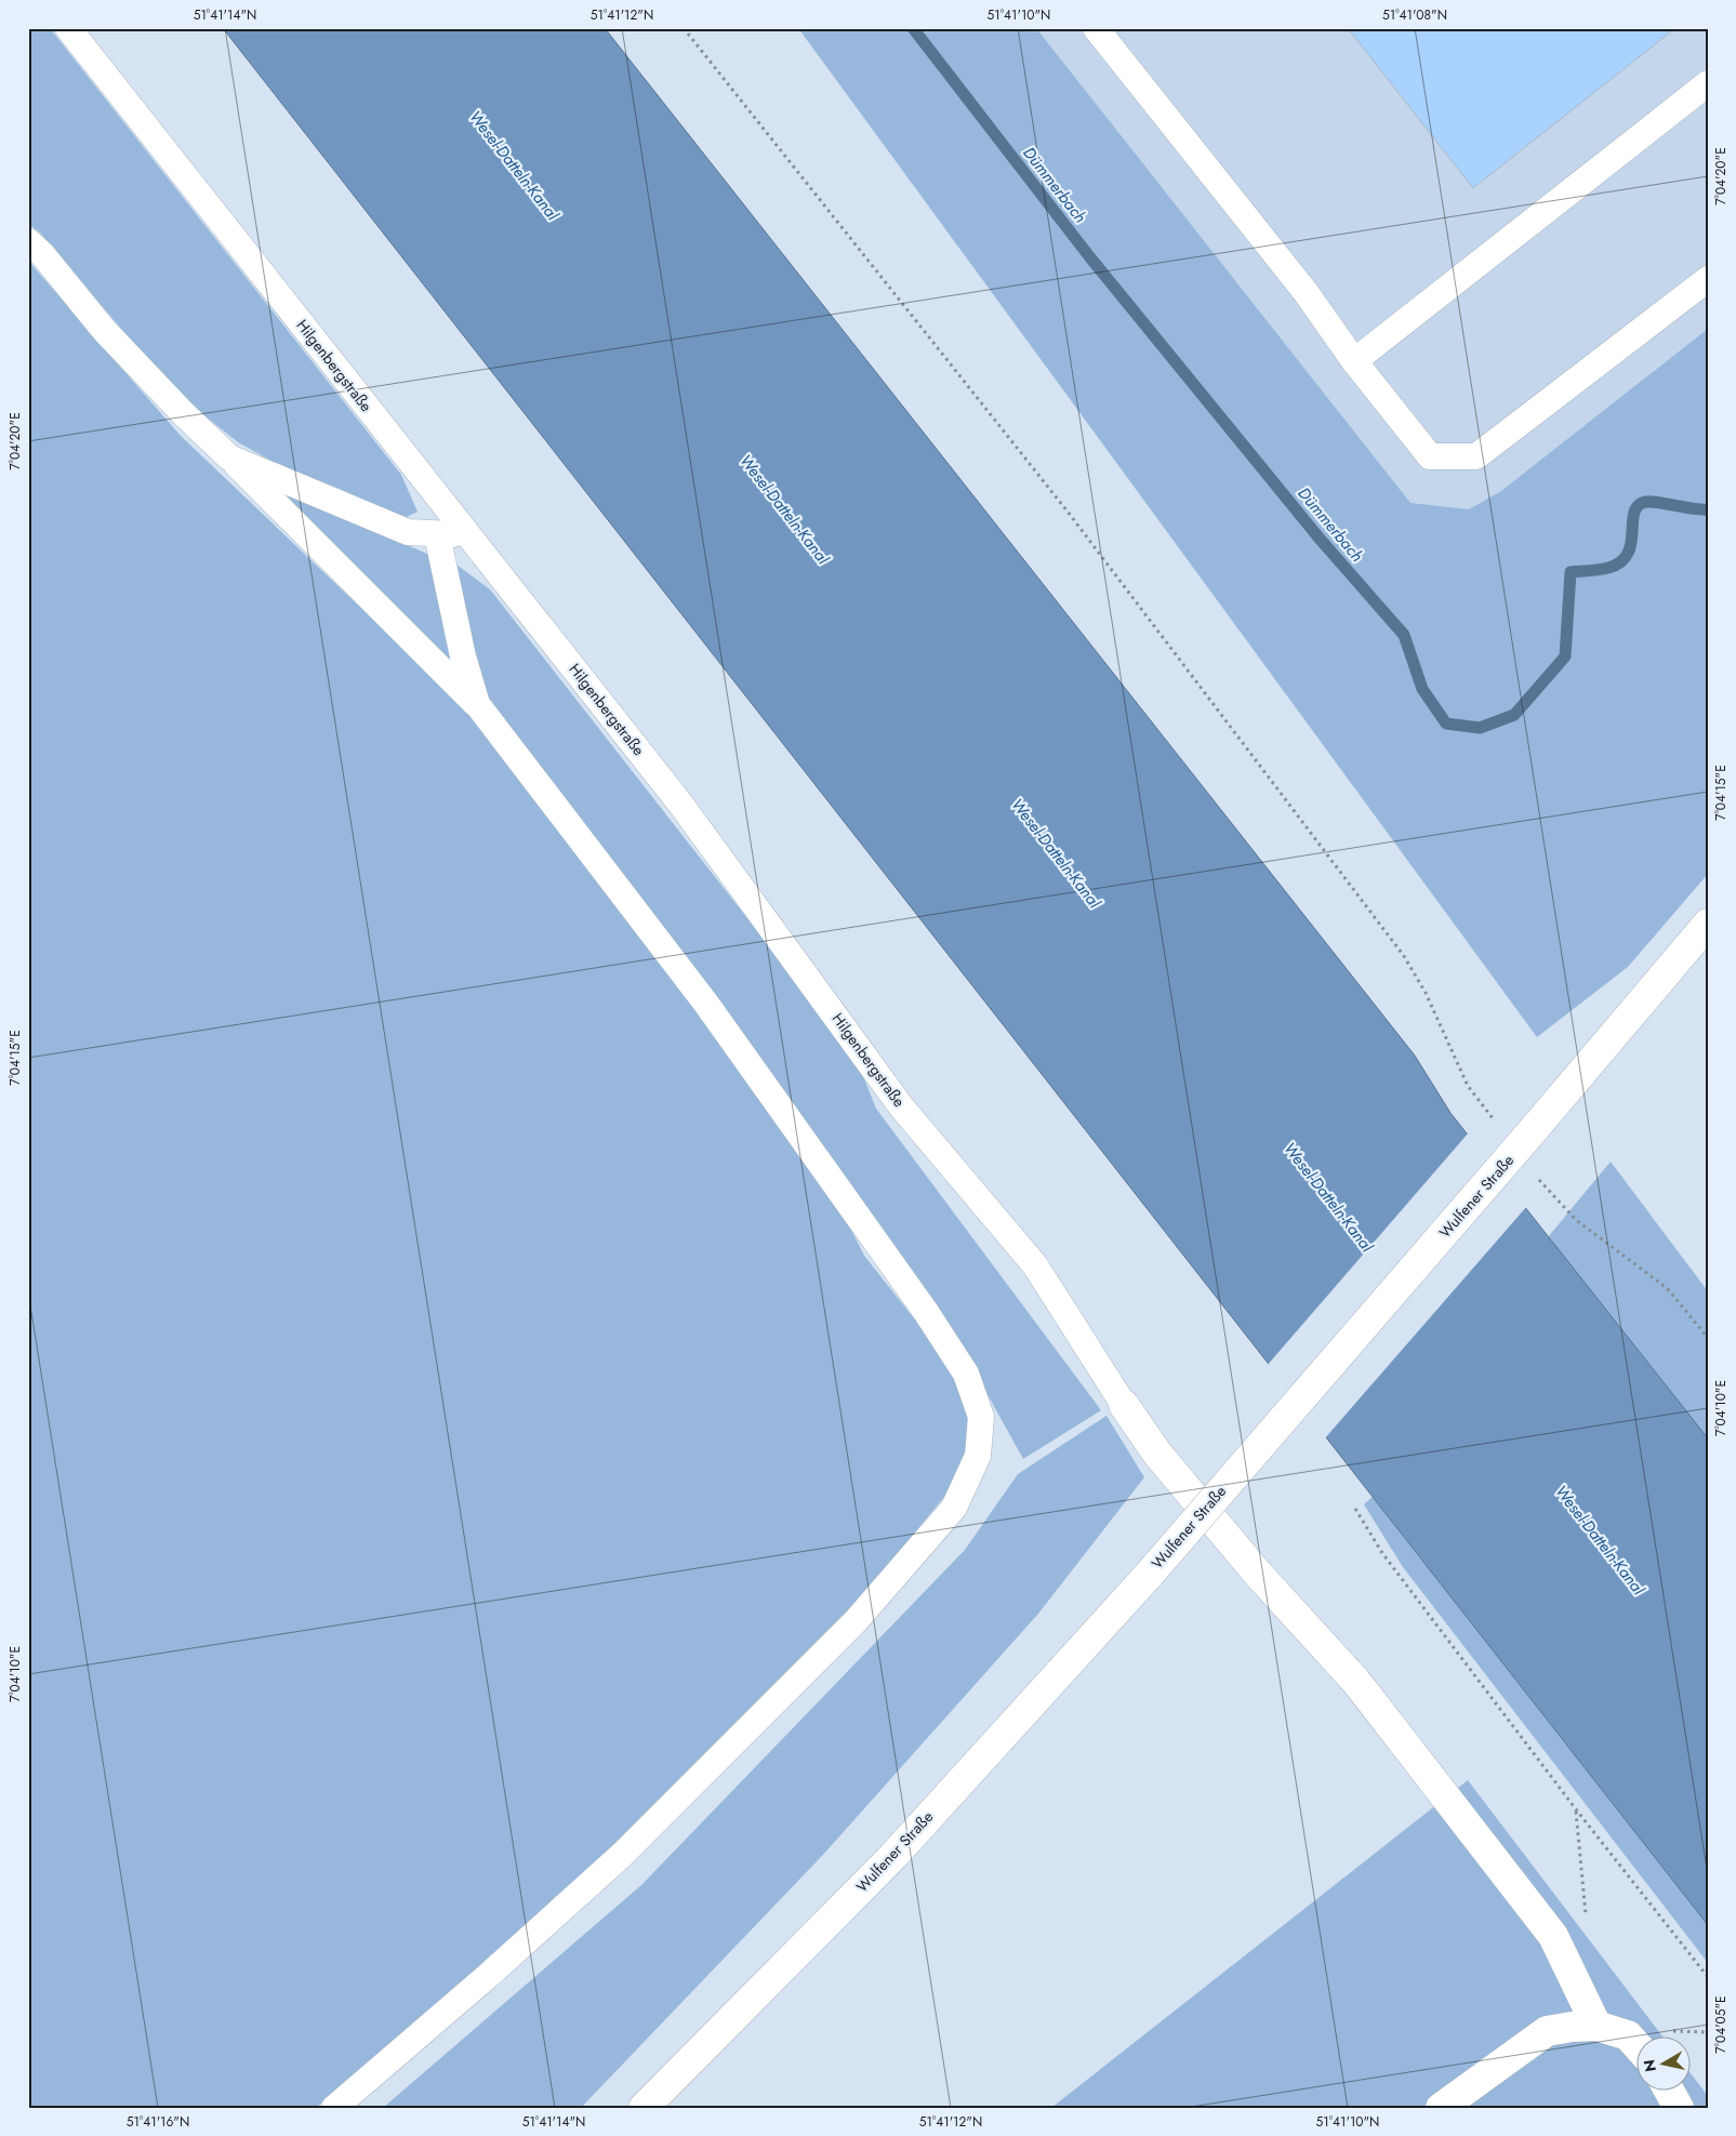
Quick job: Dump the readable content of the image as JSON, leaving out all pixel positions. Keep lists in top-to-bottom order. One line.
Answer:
{"streets":{"main road":["Wulfener Straße"],"lane":["Hilgenbergstraße"]},"water":["Wesel-Datteln-Kanal","Dümmerbach"],"north":"left","coordinates":["51°41'14\"N","51°41'12\"N","51°41'10\"N","51°41'08\"N","7°04'20\"E","7°04'15\"E","7°04'10\"E","7°04'05\"E","51°41'16\"N"]}
